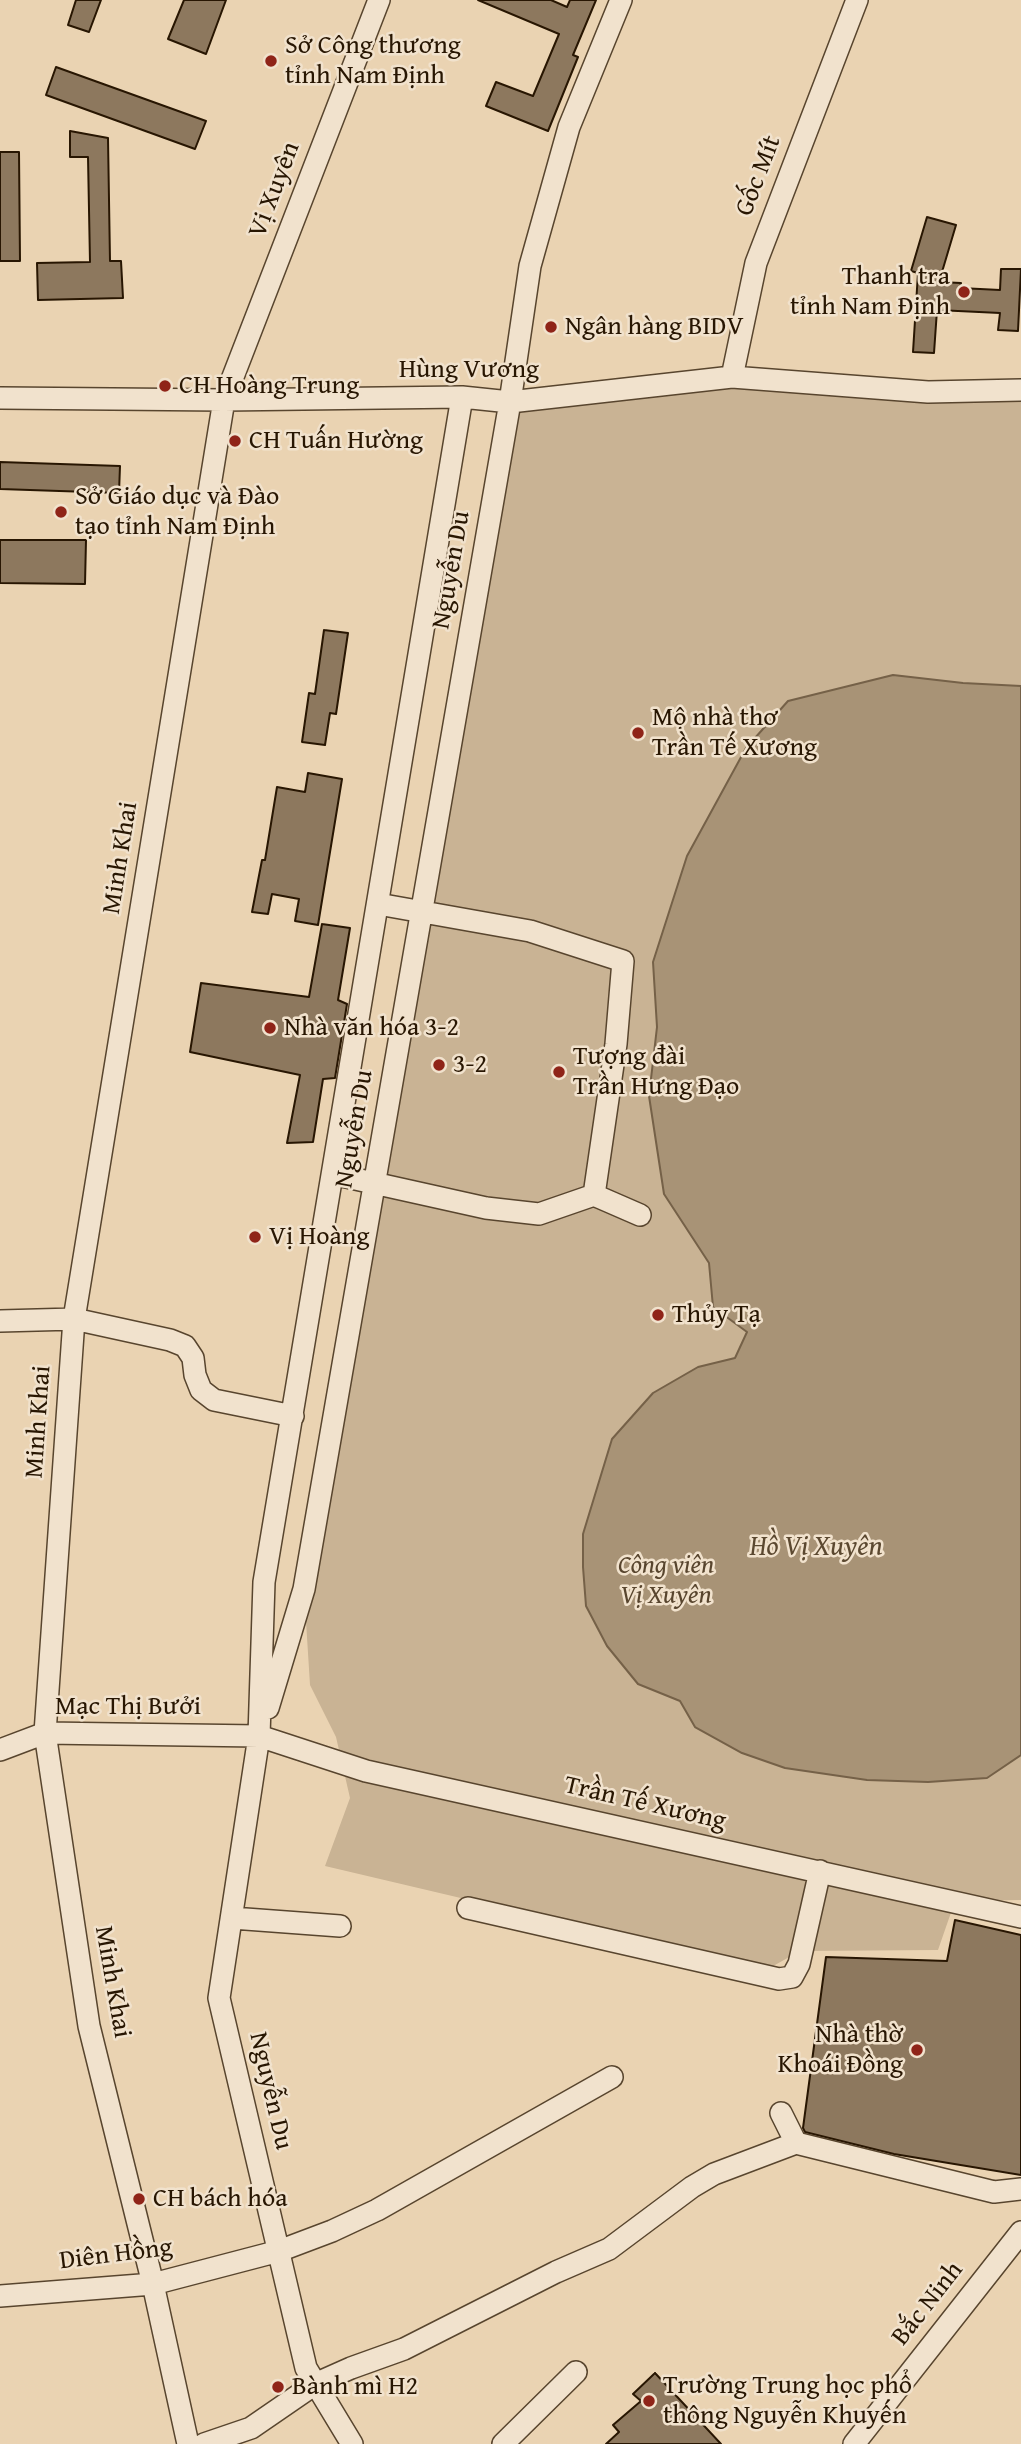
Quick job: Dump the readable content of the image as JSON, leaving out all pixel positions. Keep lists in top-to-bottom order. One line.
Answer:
{"streets":{"street":["Gốc Mít","Vị Xuyên","Hùng Vương","Nguyễn Du","Minh Khai","Mạc Thị Bưởi","Trần Tế Xương","Diên Hồng","Bắc Ninh"]},"crossings":[["Gốc Mít","Hùng Vương"],["Vị Xuyên","Hùng Vương"],["Vị Xuyên","Minh Khai"],["Hùng Vương","Nguyễn Du"],["Hùng Vương","Minh Khai"],["Nguyễn Du","Mạc Thị Bưởi"],["Nguyễn Du","Trần Tế Xương"],["Nguyễn Du","Diên Hồng"],["Minh Khai","Mạc Thị Bưởi"],["Minh Khai","Diên Hồng"],["Mạc Thị Bưởi","Trần Tế Xương"]],"water":["Hồ Vị Xuyên"],"parks":["Công viên Vị Xuyên"],"places":["Sở Công thương tỉnh Nam Định","Thanh tra tỉnh Nam Định","Ngân hàng BIDV","CH Hoàng Trung","CH Tuấn Hường","Sở Giáo dục và Đào tạo tỉnh Nam Định","Mộ nhà thơ Trần Tế Xương","Nhà văn hóa 3-2","3-2","Tượng đài Trần Hưng Đạo","Vị Hoàng","Thủy Tạ","Nhà thờ Khoái Đồng","CH bách hóa","Bành mì H2","Trường Trung học phổ thông Nguyễn Khuyến"]}
